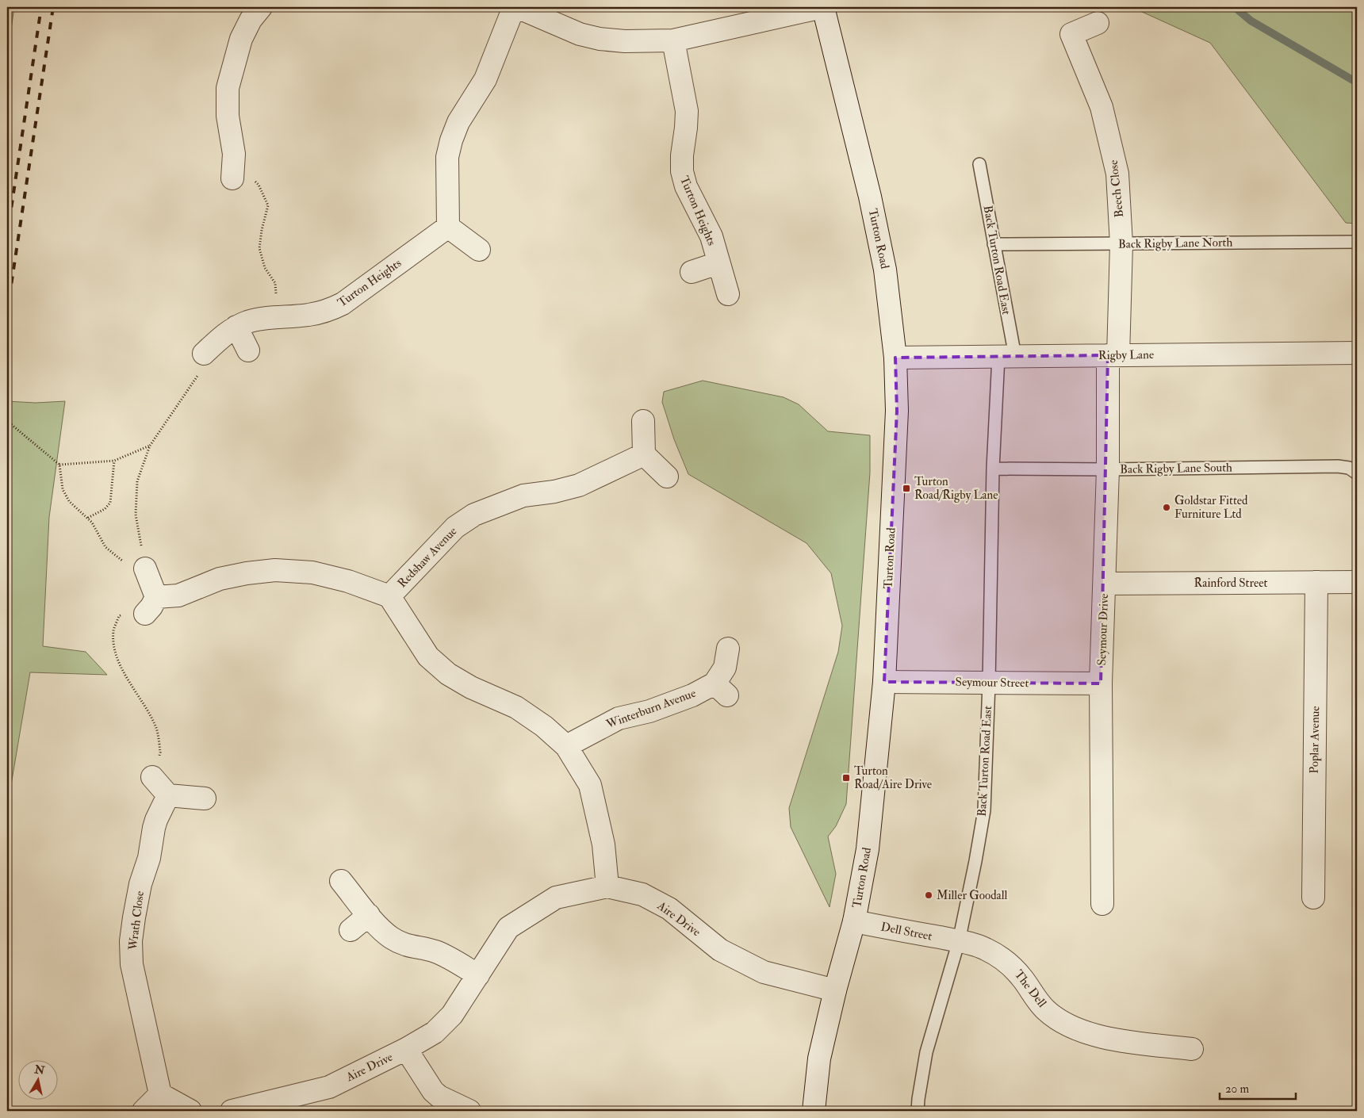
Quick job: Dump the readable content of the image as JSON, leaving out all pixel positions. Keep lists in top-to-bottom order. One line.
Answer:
{"streets":{"street":["Beech Close","Turton Heights","Turton Road","Rigby Lane","Redshaw Avenue","Rainford Street","Seymour Drive","Seymour Street","Winterburn Avenue","Poplar Avenue","Aire Drive","Wrath Close","Dell Street","The Dell"],"lane":["Back Rigby Lane North","Back Turton Road East","Back Rigby Lane South"]},"crossings":[["Beech Close","Back Rigby Lane North"],["Beech Close","Rigby Lane"],["Beech Close","Seymour Drive"],["Turton Road","Rigby Lane"],["Turton Road","Seymour Street"],["Turton Road","Aire Drive"],["Turton Road","Dell Street"],["Back Rigby Lane North","Back Turton Road East"],["Back Turton Road East","Rigby Lane"],["Back Turton Road East","Back Rigby Lane South"],["Back Turton Road East","Seymour Street"],["Back Turton Road East","Dell Street"],["Back Turton Road East","The Dell"],["Rigby Lane","Seymour Drive"],["Back Rigby Lane South","Seymour Drive"],["Rainford Street","Seymour Drive"],["Rainford Street","Poplar Avenue"],["Seymour Drive","Seymour Street"],["Dell Street","The Dell"]],"places":{"transit":["Turton Road/Rigby Lane","Turton Road/Aire Drive"],"other":["Goldstar Fitted Furniture Ltd","Miller Goodall"]},"scale_bar":"20 m","north":"top"}
